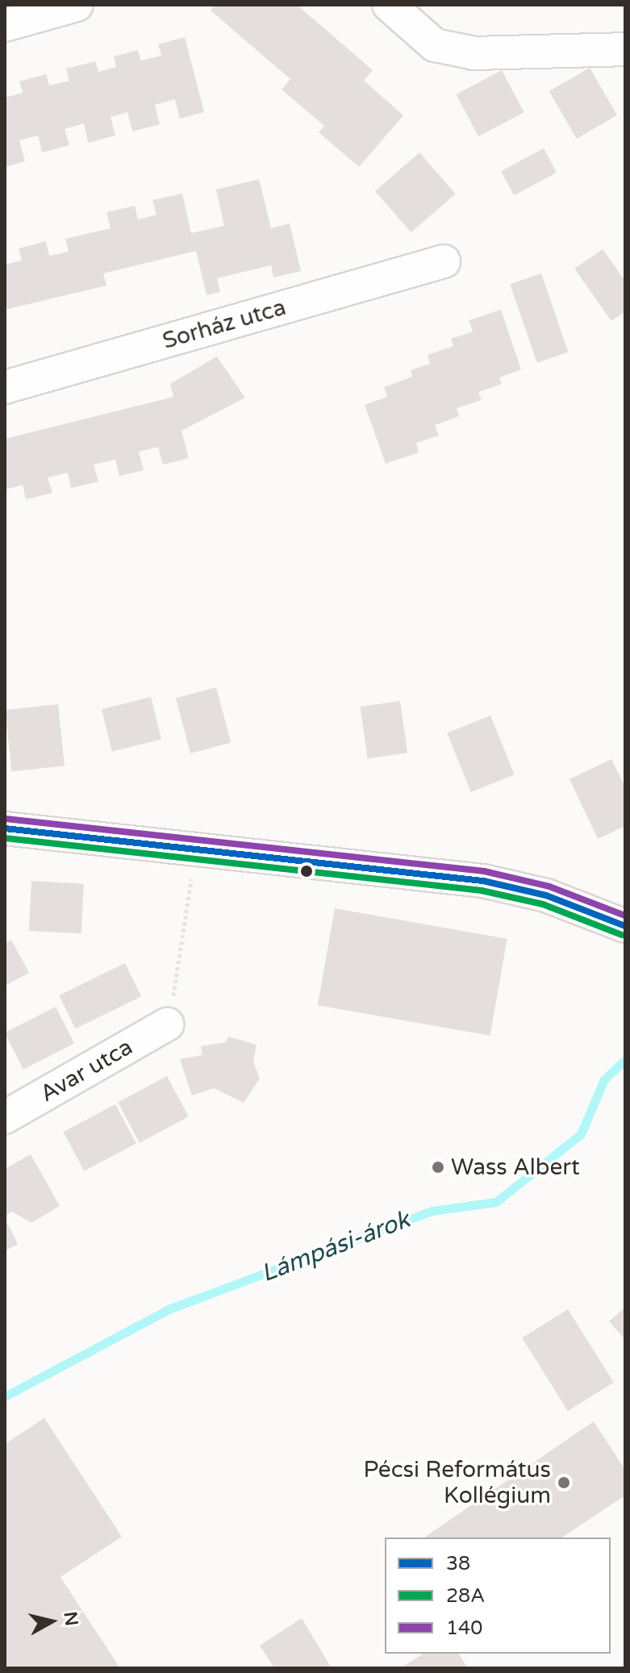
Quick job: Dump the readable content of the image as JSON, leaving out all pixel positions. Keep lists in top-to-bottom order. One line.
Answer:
{"streets":{"street":["Sorház utca","Avar utca"]},"water":["Lámpási-árok"],"places":["Wass Albert","Pécsi Református Kollégium"],"lines":["transit line 140","transit line 38","transit line 28A"],"legend":["38","28A","140"],"north":"right"}
